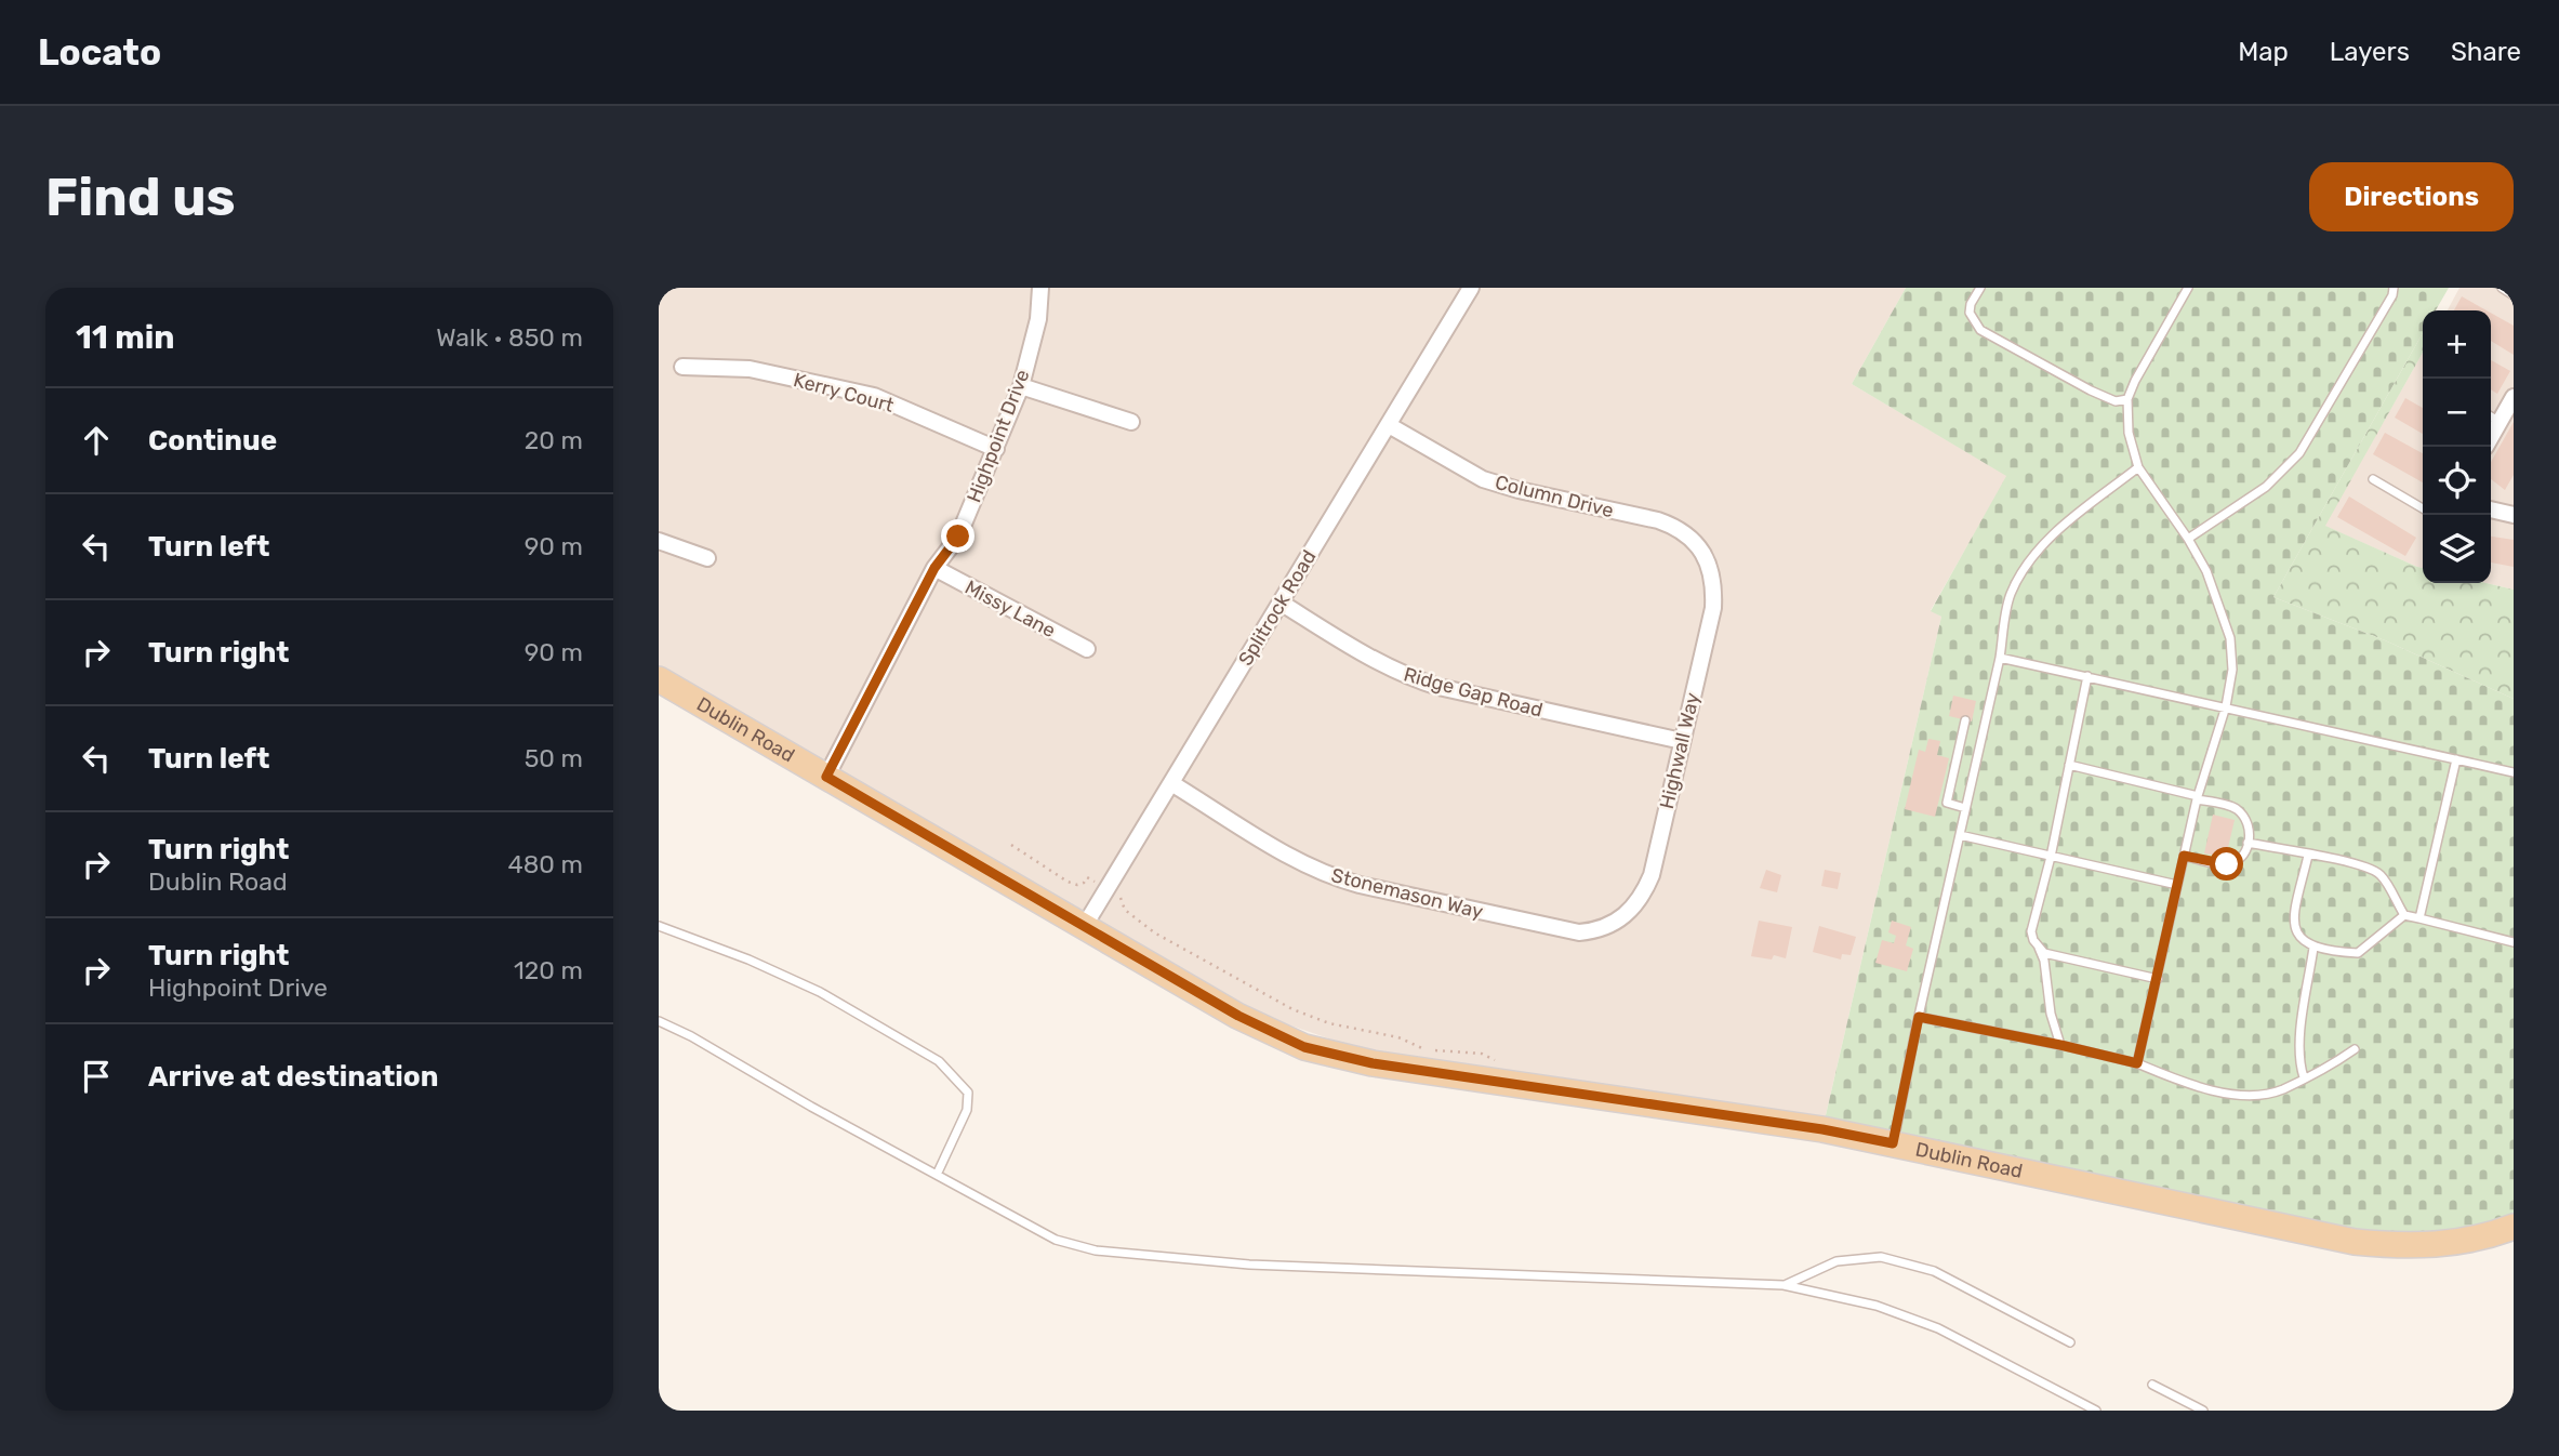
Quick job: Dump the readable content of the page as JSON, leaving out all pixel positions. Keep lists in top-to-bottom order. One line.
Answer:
{"streets":{"main road":["Dublin Road"],"street":["Kerry Court","Highpoint Drive","Column Drive","Splitrock Road","Missy Lane","Ridge Gap Road","Highwall Way","Stonemason Way"]},"crossings":[["Kerry Court","Highpoint Drive"],["Highpoint Drive","Missy Lane"],["Highpoint Drive","Dublin Road"],["Column Drive","Splitrock Road"],["Column Drive","Highwall Way"],["Splitrock Road","Ridge Gap Road"],["Splitrock Road","Dublin Road"],["Splitrock Road","Stonemason Way"],["Ridge Gap Road","Highwall Way"],["Highwall Way","Stonemason Way"]],"page":{"header":"Locato","nav":["Map","Layers","Share"],"buttons":"Directions","title":"Find us","heading":["11 min","Walk · 850 m"],"map_buttons":["+","−"],"list":[["Continue","20 m"],["Turn left","90 m"],["Turn right","90 m"],["Turn left","50 m"],["Turn right","Dublin Road","480 m"],["Turn right","Highpoint Drive","120 m"],"Arrive at destination"]}}
